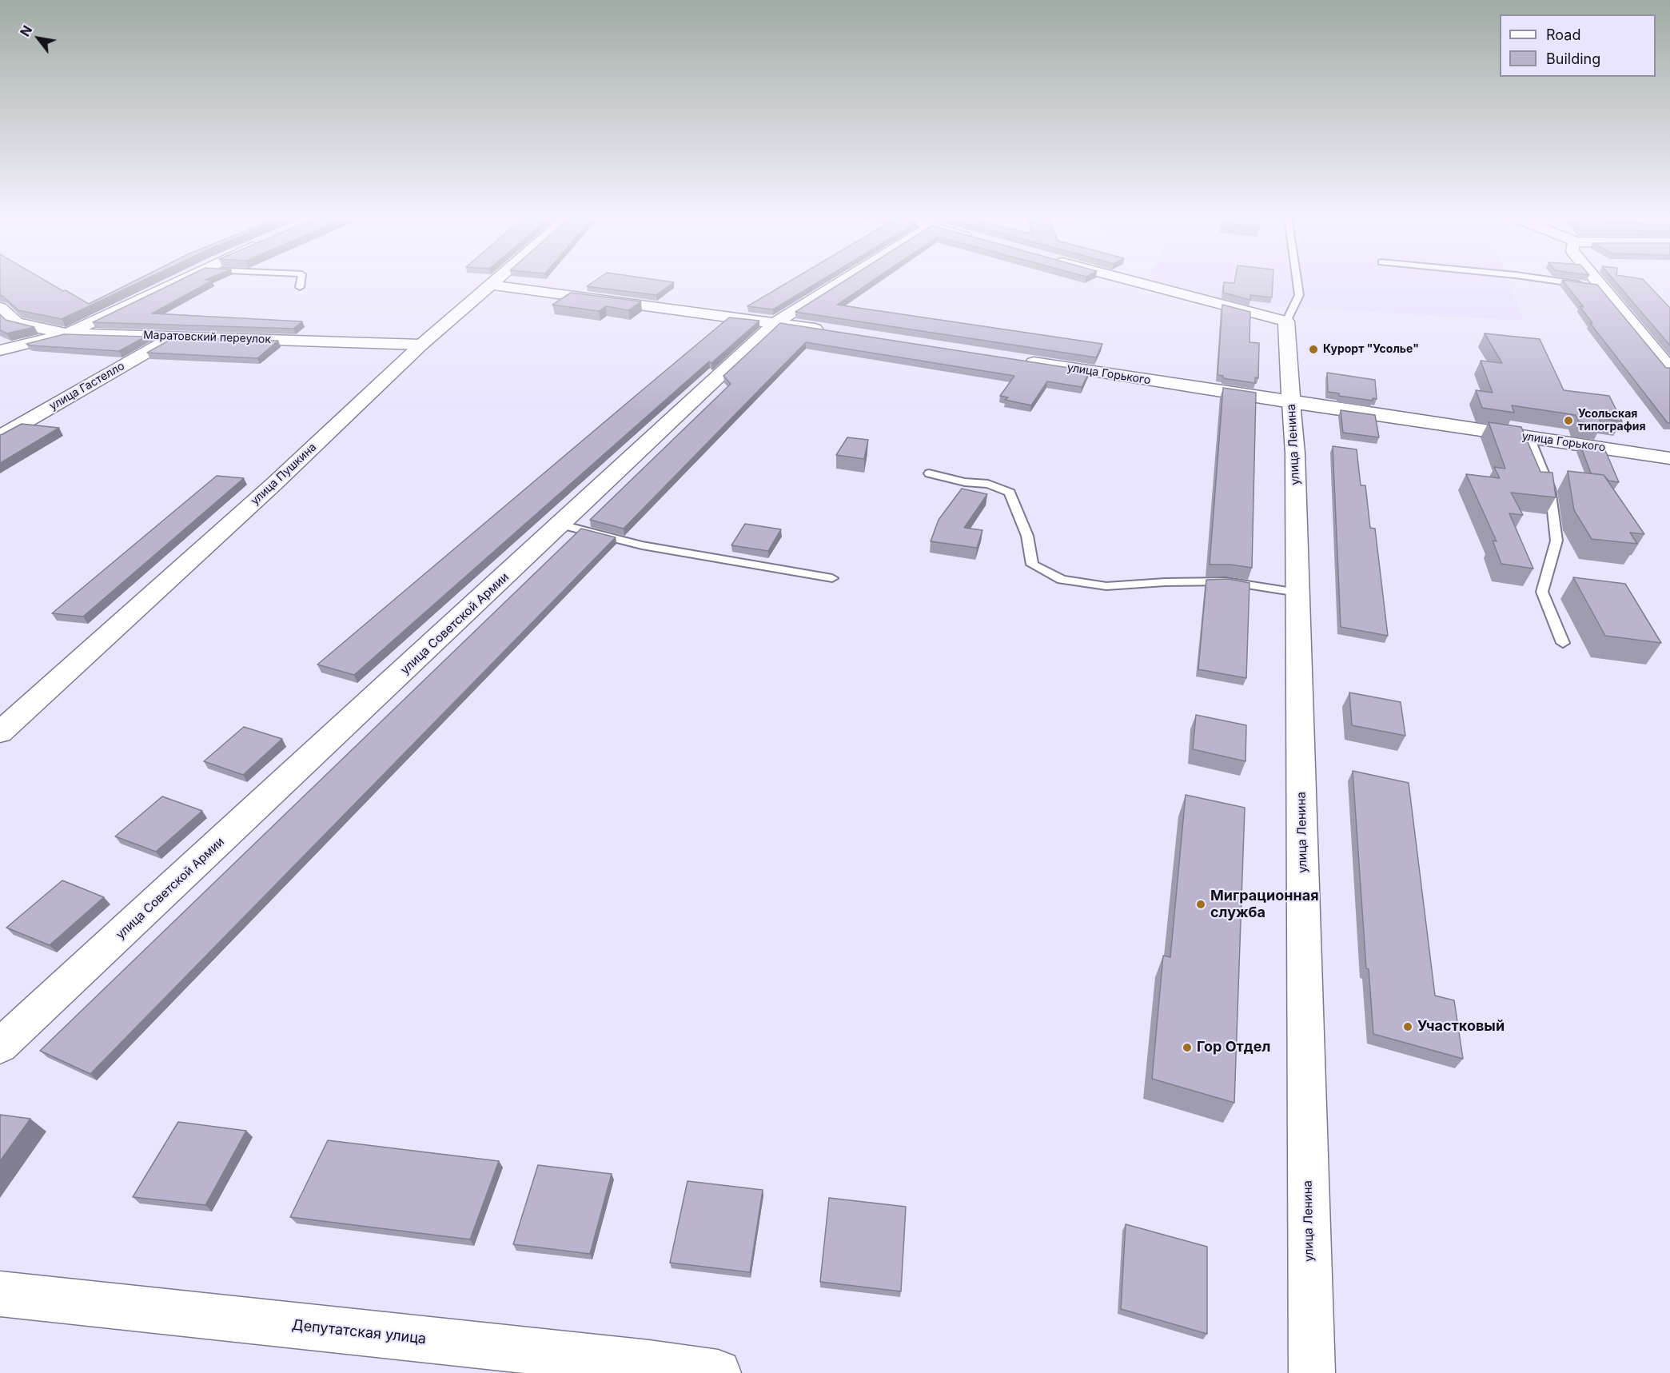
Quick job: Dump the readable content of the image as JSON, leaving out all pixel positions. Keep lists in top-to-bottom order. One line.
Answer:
{"streets":{"street":["Маратовский переулок","улица Горького","улица Гастелло","улица Ленина","улица Пушкина","улица Советской Армии","Депутатская улица"]},"crossings":[["Маратовский переулок","улица Гастелло"],["Маратовский переулок","улица Пушкина"],["улица Горького","улица Ленина"]],"places":["Курорт \"Усолье\"","Усольская типография","Миграционная служба","Участковый","Гор Отдел"],"legend":["Road","Building"],"north":"top left"}
